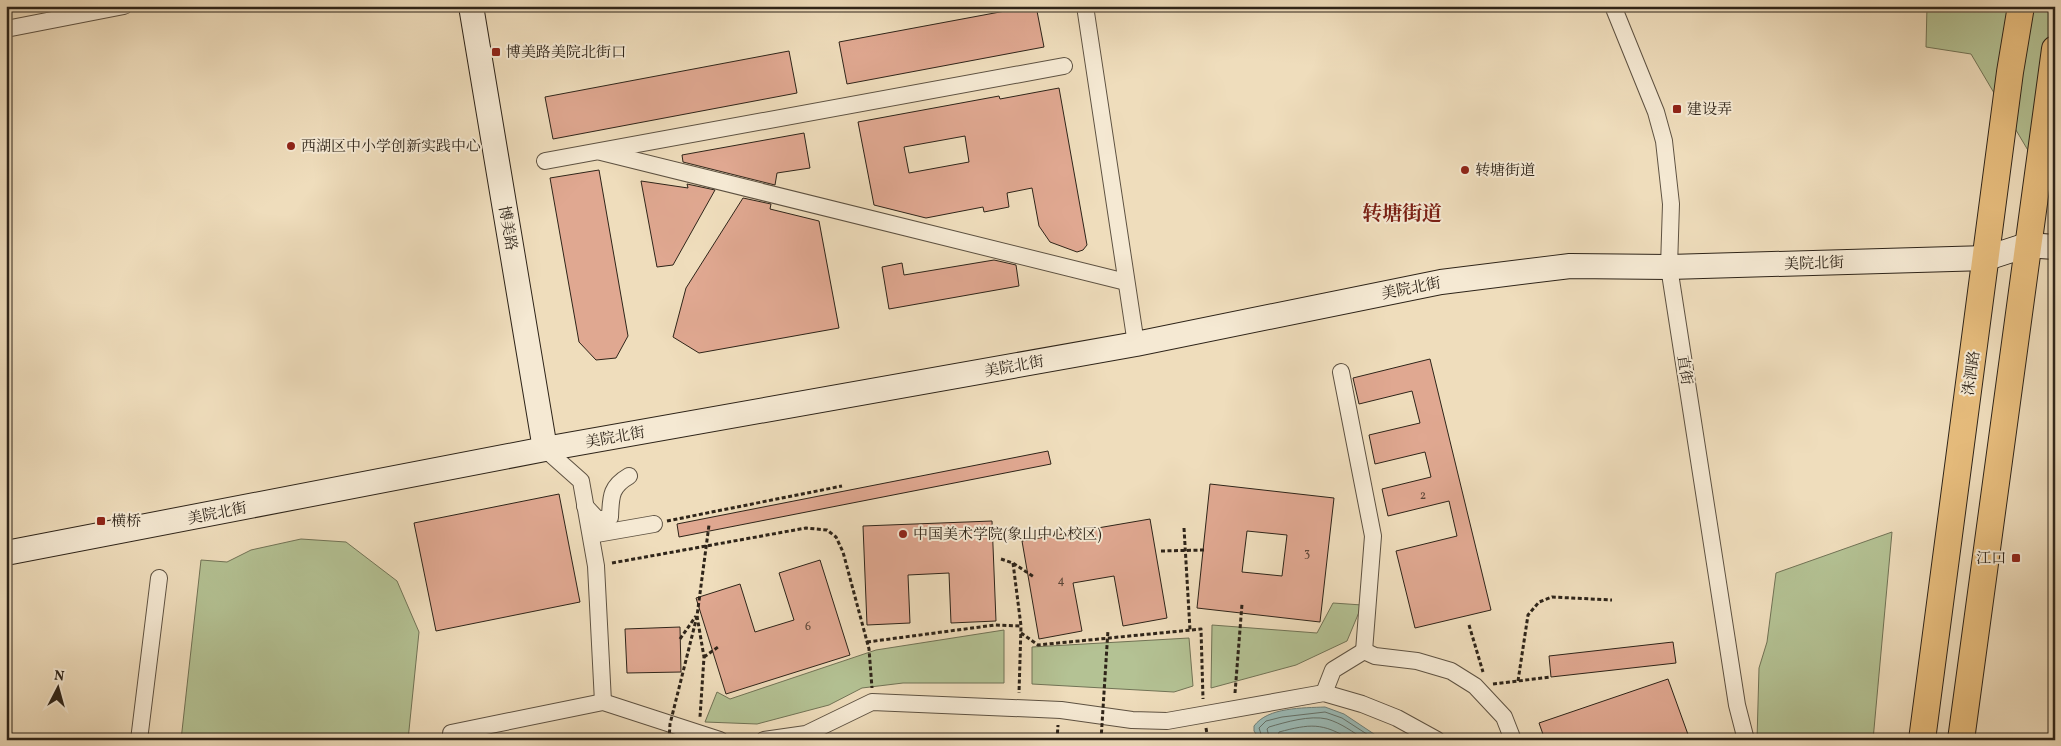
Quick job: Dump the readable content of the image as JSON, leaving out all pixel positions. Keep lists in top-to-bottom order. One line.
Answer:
{"streets":{"main road":["洙泗路"],"street":["博美路","美院北街","直街"]},"crossings":[["博美路","美院北街"],["美院北街","直街"],["美院北街","洙泗路"]],"districts":["转塘街道"],"places":{"transit":["博美路美院北街口","建设弄","横桥","江口"],"other":["西湖区中小学创新实践中心","转塘街道","中国美术学院(象山中心校区)"]},"house_numbers":["2","3","4","6"],"north":"top"}
